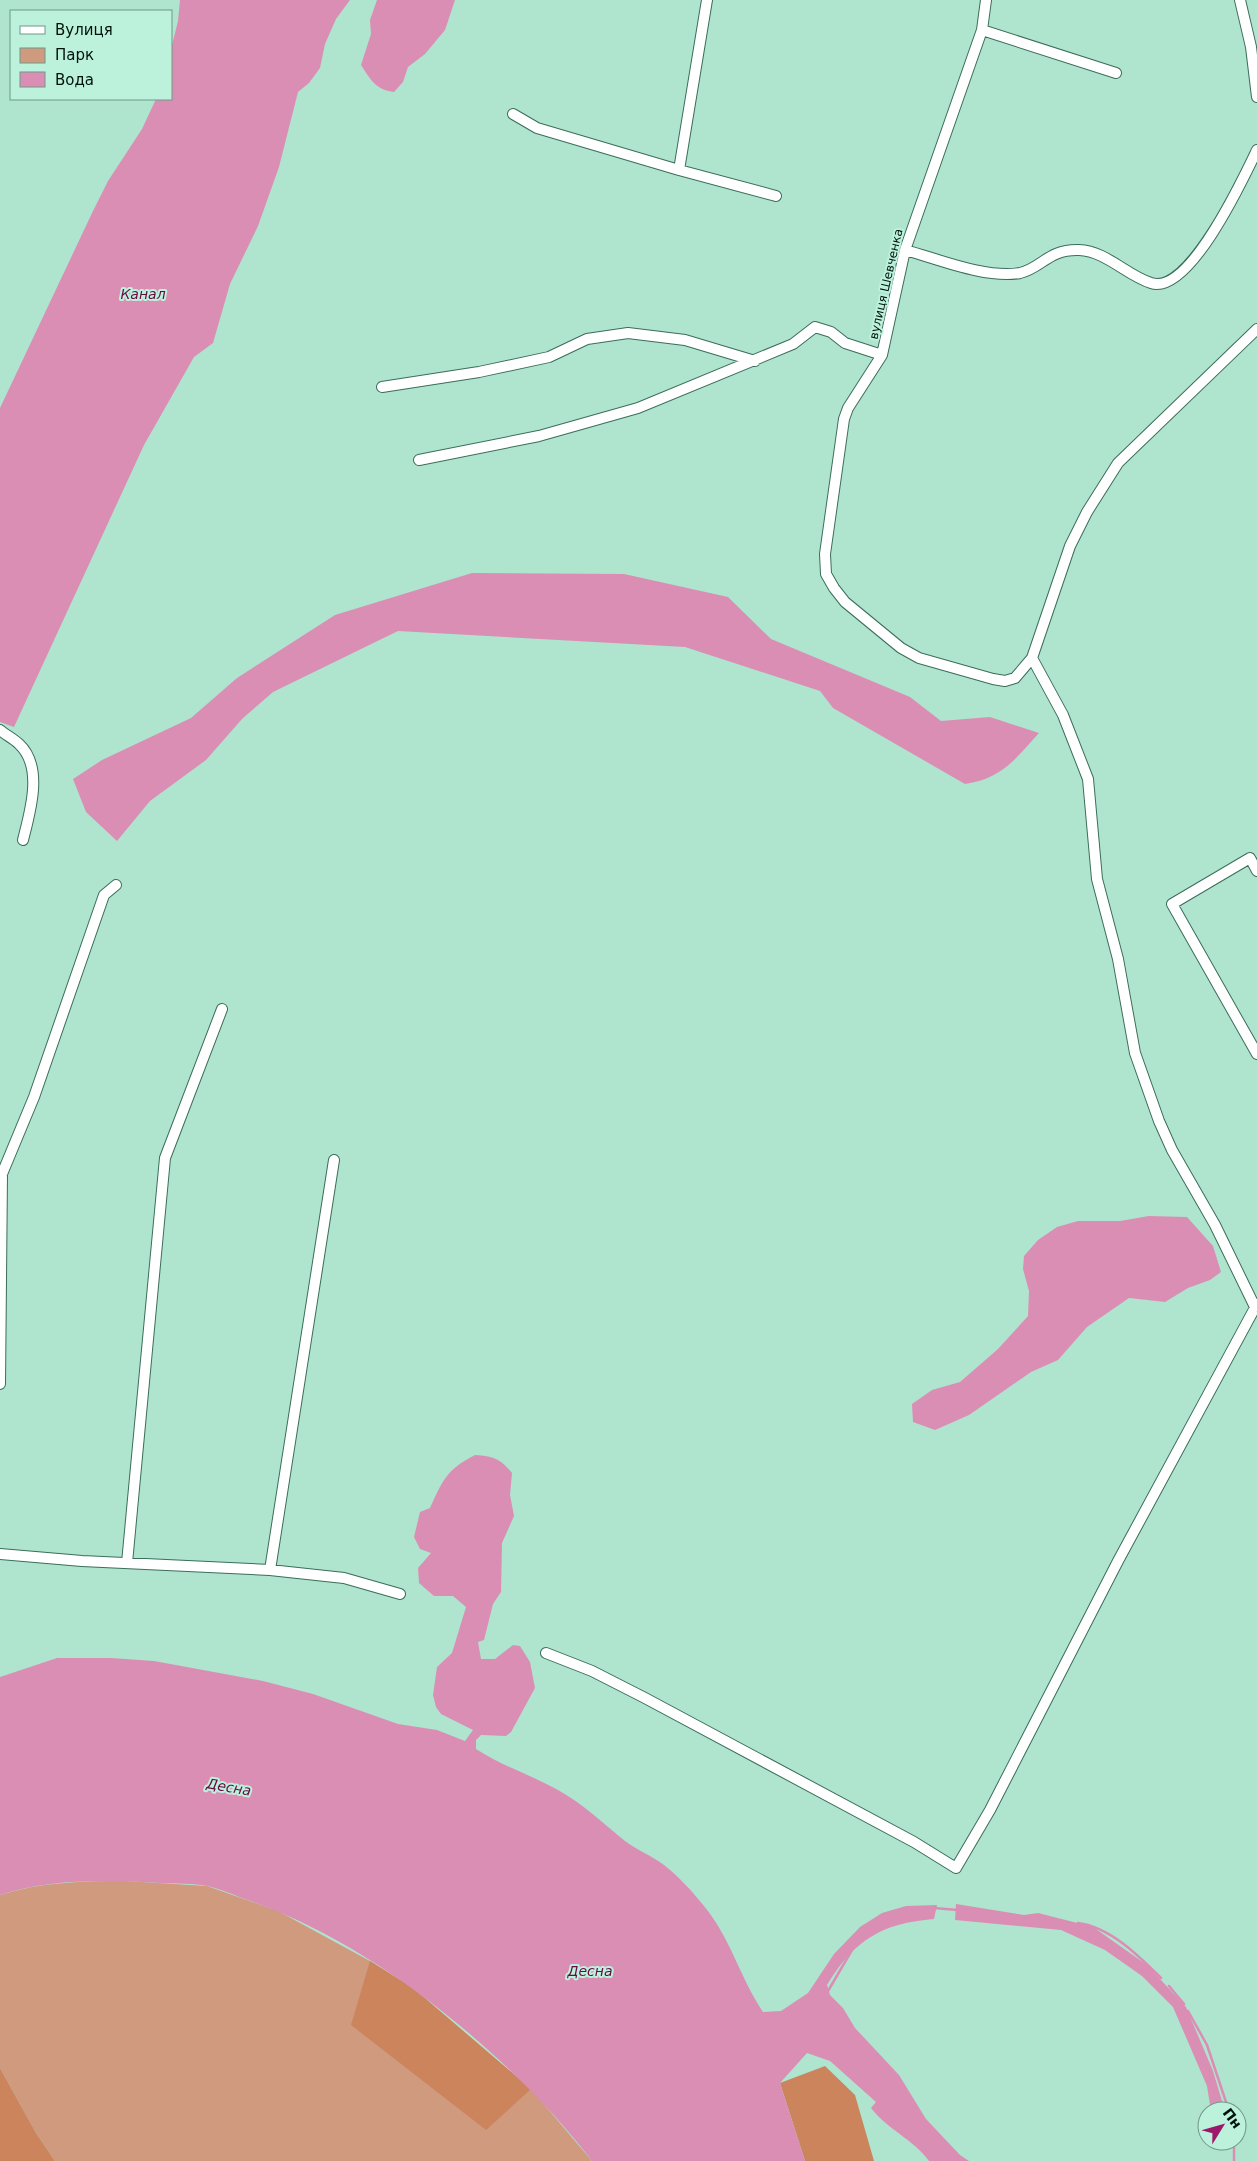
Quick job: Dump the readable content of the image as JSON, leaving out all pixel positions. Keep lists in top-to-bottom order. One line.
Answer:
{"streets":{"street":["вулиця Шевченка"]},"water":["Канал","Десна"],"legend":["Вулиця","Парк","Вода"],"north":"top right"}
